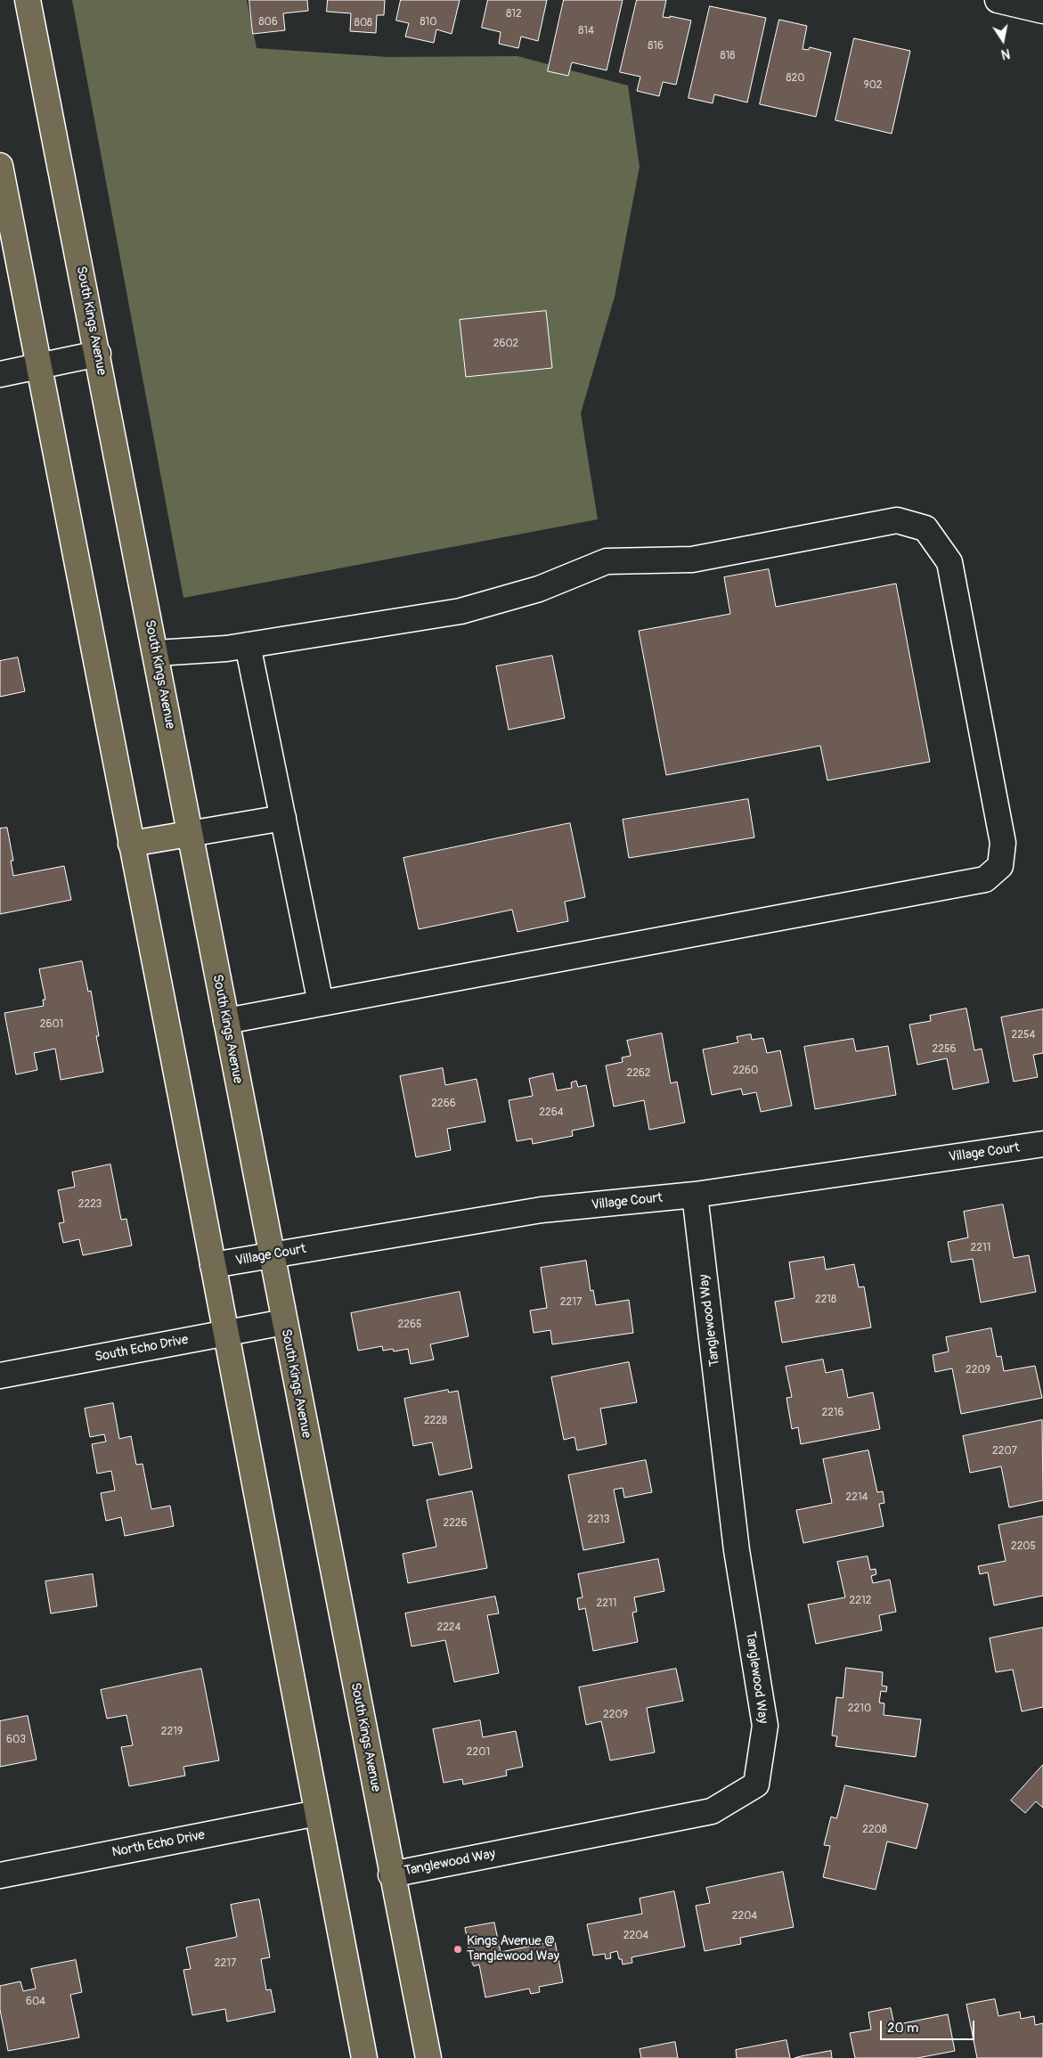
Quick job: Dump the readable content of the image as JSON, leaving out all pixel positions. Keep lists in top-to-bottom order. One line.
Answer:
{"streets":{"main road":["South Kings Avenue"],"street":["Village Court","Tanglewood Way","South Echo Drive","North Echo Drive"]},"crossings":[["South Kings Avenue","Village Court"],["South Kings Avenue","Tanglewood Way"],["South Kings Avenue","South Echo Drive"],["Village Court","Tanglewood Way"]],"places":["Kings Avenue @ Tanglewood Way"],"house_numbers":["812","806","810","808","814","816","818","820","902","2602","2601","2254","2256","2260","2262","2266","2264","2223","2211","2218","2217","2265","2209","2216","2228","2207","2214","2213","2226","2205","2212","2211","2224","2210","2209","2219","603","2201","2208","2204","2204","2217","604"],"scale_bar":"20 m","north":"bottom"}
